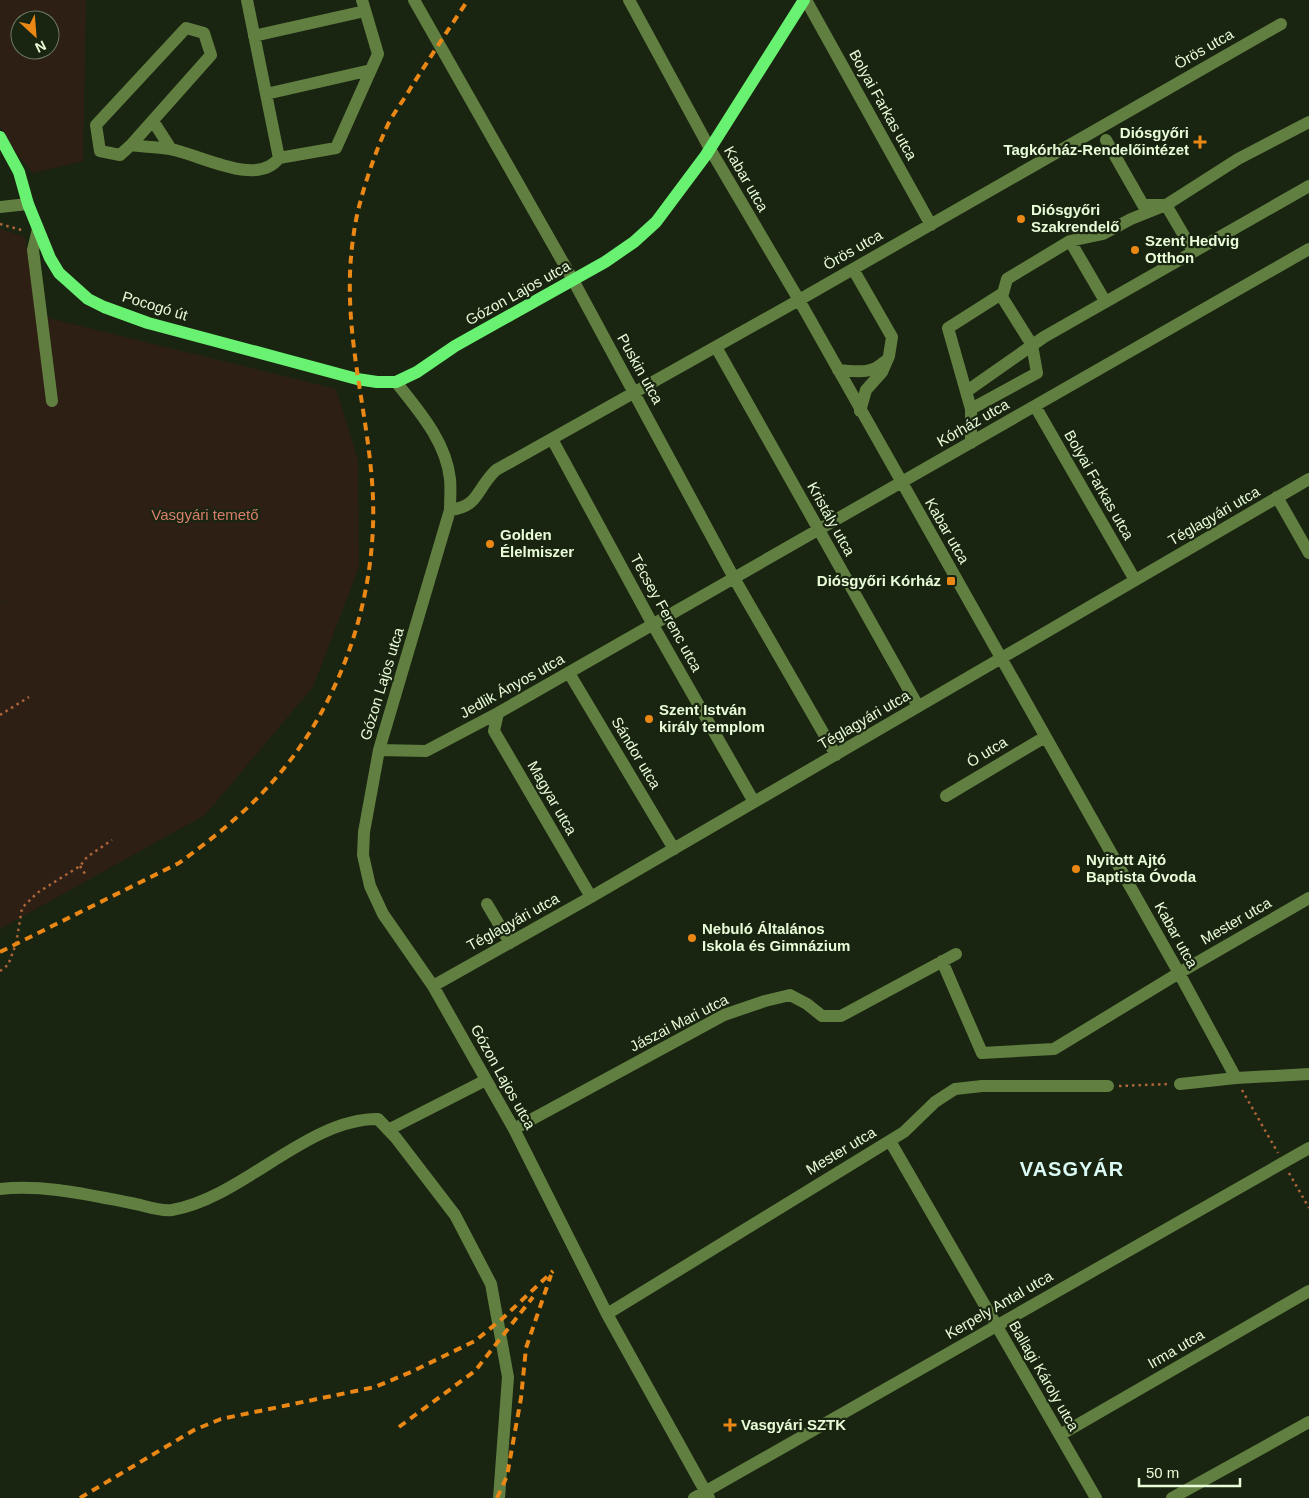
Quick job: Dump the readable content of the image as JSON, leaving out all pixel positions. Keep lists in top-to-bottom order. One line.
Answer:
{"streets":{"main road":["Gózon Lajos utca","Pocogó út"],"street":["Örös utca","Bolyai Farkas utca","Kabar utca","Puskin utca","Kórház utca","Téglagyári utca","Kristály utca","Técsey Ferenc utca","Jedlik Ányos utca","Ó utca","Sándor utca","Magyar utca","Mester utca","Jászai Mari utca","Kerpely Antal utca","Irma utca","Ballagi Károly utca"]},"crossings":[["Örös utca","Bolyai Farkas utca"],["Örös utca","Kabar utca"],["Örös utca","Gózon Lajos utca"],["Örös utca","Puskin utca"],["Örös utca","Kristály utca"],["Örös utca","Técsey Ferenc utca"],["Bolyai Farkas utca","Gózon Lajos utca"],["Bolyai Farkas utca","Kórház utca"],["Bolyai Farkas utca","Téglagyári utca"],["Kabar utca","Gózon Lajos utca"],["Kabar utca","Kórház utca"],["Kabar utca","Téglagyári utca"],["Kabar utca","Ó utca"],["Kabar utca","Mester utca"],["Gózon Lajos utca","Pocogó út"],["Gózon Lajos utca","Puskin utca"],["Gózon Lajos utca","Téglagyári utca"],["Gózon Lajos utca","Jedlik Ányos utca"],["Gózon Lajos utca","Mester utca"],["Gózon Lajos utca","Jászai Mari utca"],["Gózon Lajos utca","Kerpely Antal utca"],["Puskin utca","Kórház utca"],["Puskin utca","Téglagyári utca"],["Kórház utca","Kristály utca"],["Kórház utca","Técsey Ferenc utca"],["Kórház utca","Jedlik Ányos utca"],["Téglagyári utca","Kristály utca"],["Téglagyári utca","Técsey Ferenc utca"],["Téglagyári utca","Sándor utca"],["Téglagyári utca","Magyar utca"],["Técsey Ferenc utca","Jedlik Ányos utca"],["Jedlik Ányos utca","Sándor utca"],["Jedlik Ányos utca","Magyar utca"],["Mester utca","Jászai Mari utca"],["Mester utca","Ballagi Károly utca"],["Kerpely Antal utca","Ballagi Károly utca"],["Irma utca","Ballagi Károly utca"]],"districts":["VASGYÁR"],"parks":["Vasgyári temető"],"places":{"health":["Diósgyőri Tagkórház-Rendelőintézet","Vasgyári SZTK"],"other":["Diósgyőri Szakrendelő","Szent Hedvig Otthon","Golden Élelmiszer","Szent István király templom","Nyitott Ajtó Baptista Óvoda","Nebuló Általános Iskola és Gimnázium"],"transit":["Diósgyőri Kórház"]},"scale_bar":"50 m","north":"bottom right"}
